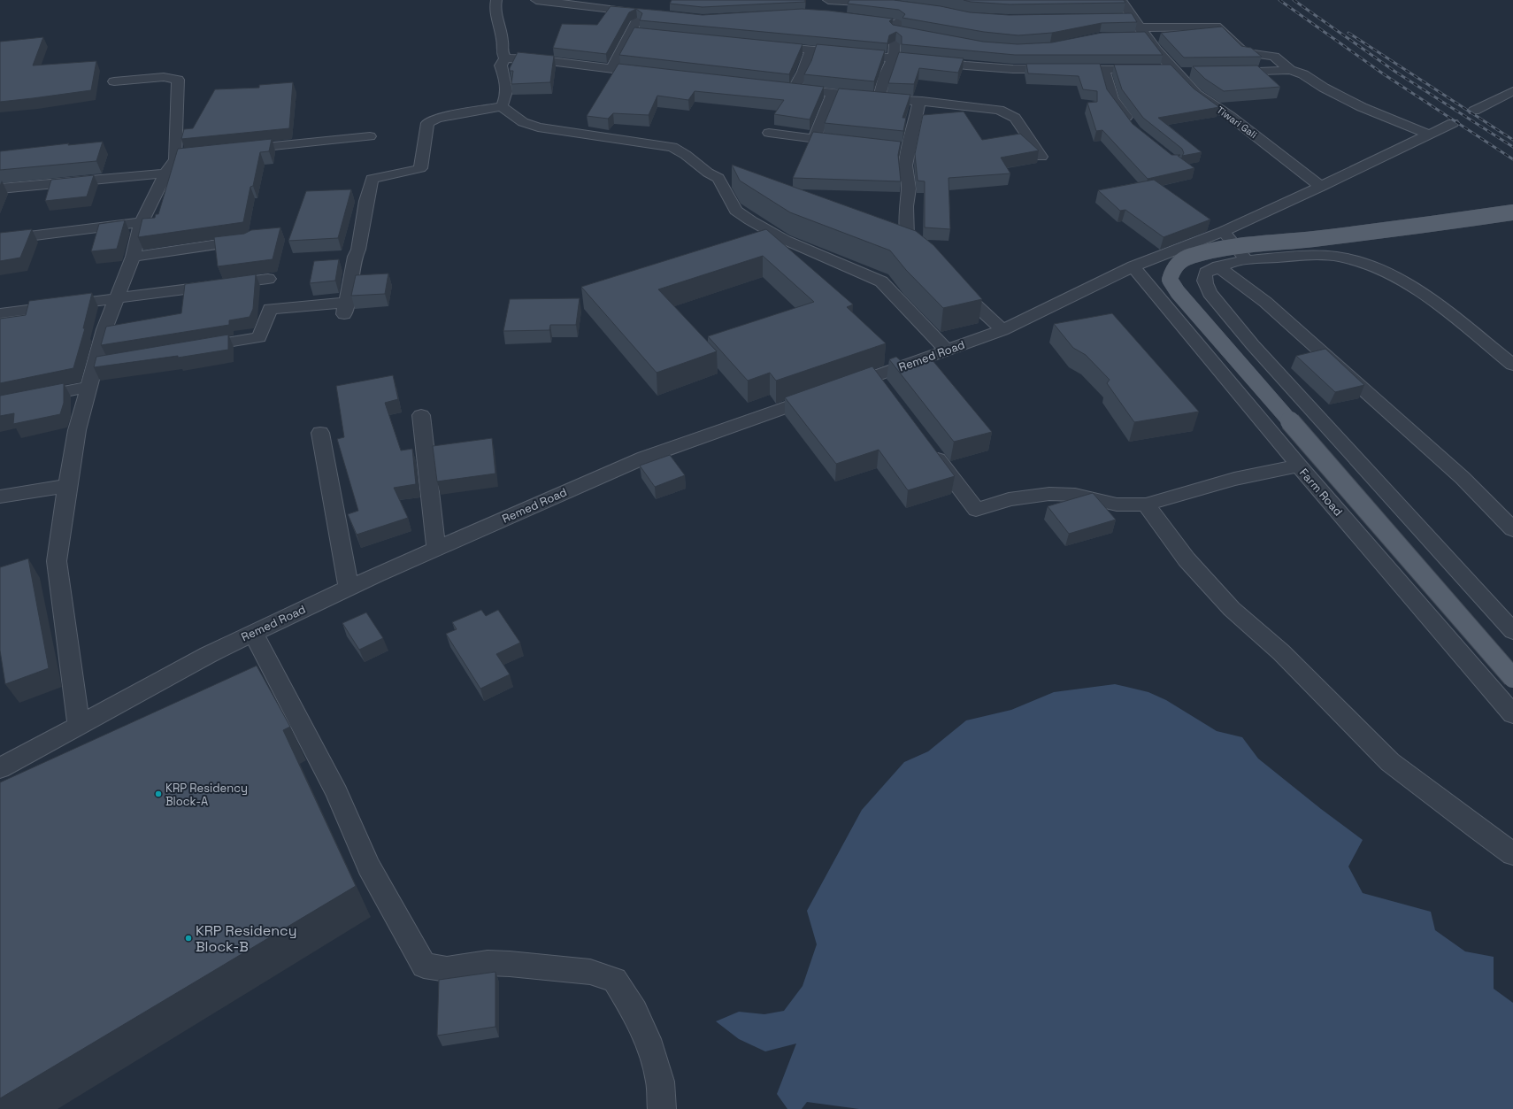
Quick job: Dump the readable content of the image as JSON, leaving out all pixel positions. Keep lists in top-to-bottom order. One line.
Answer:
{"streets":{"street":["Tiwari Gali","Remed Road","Farm Road"]},"crossings":[["Tiwari Gali","Remed Road"],["Remed Road","Farm Road"]],"places":["KRP Residency Block-A","KRP Residency Block-B"]}
